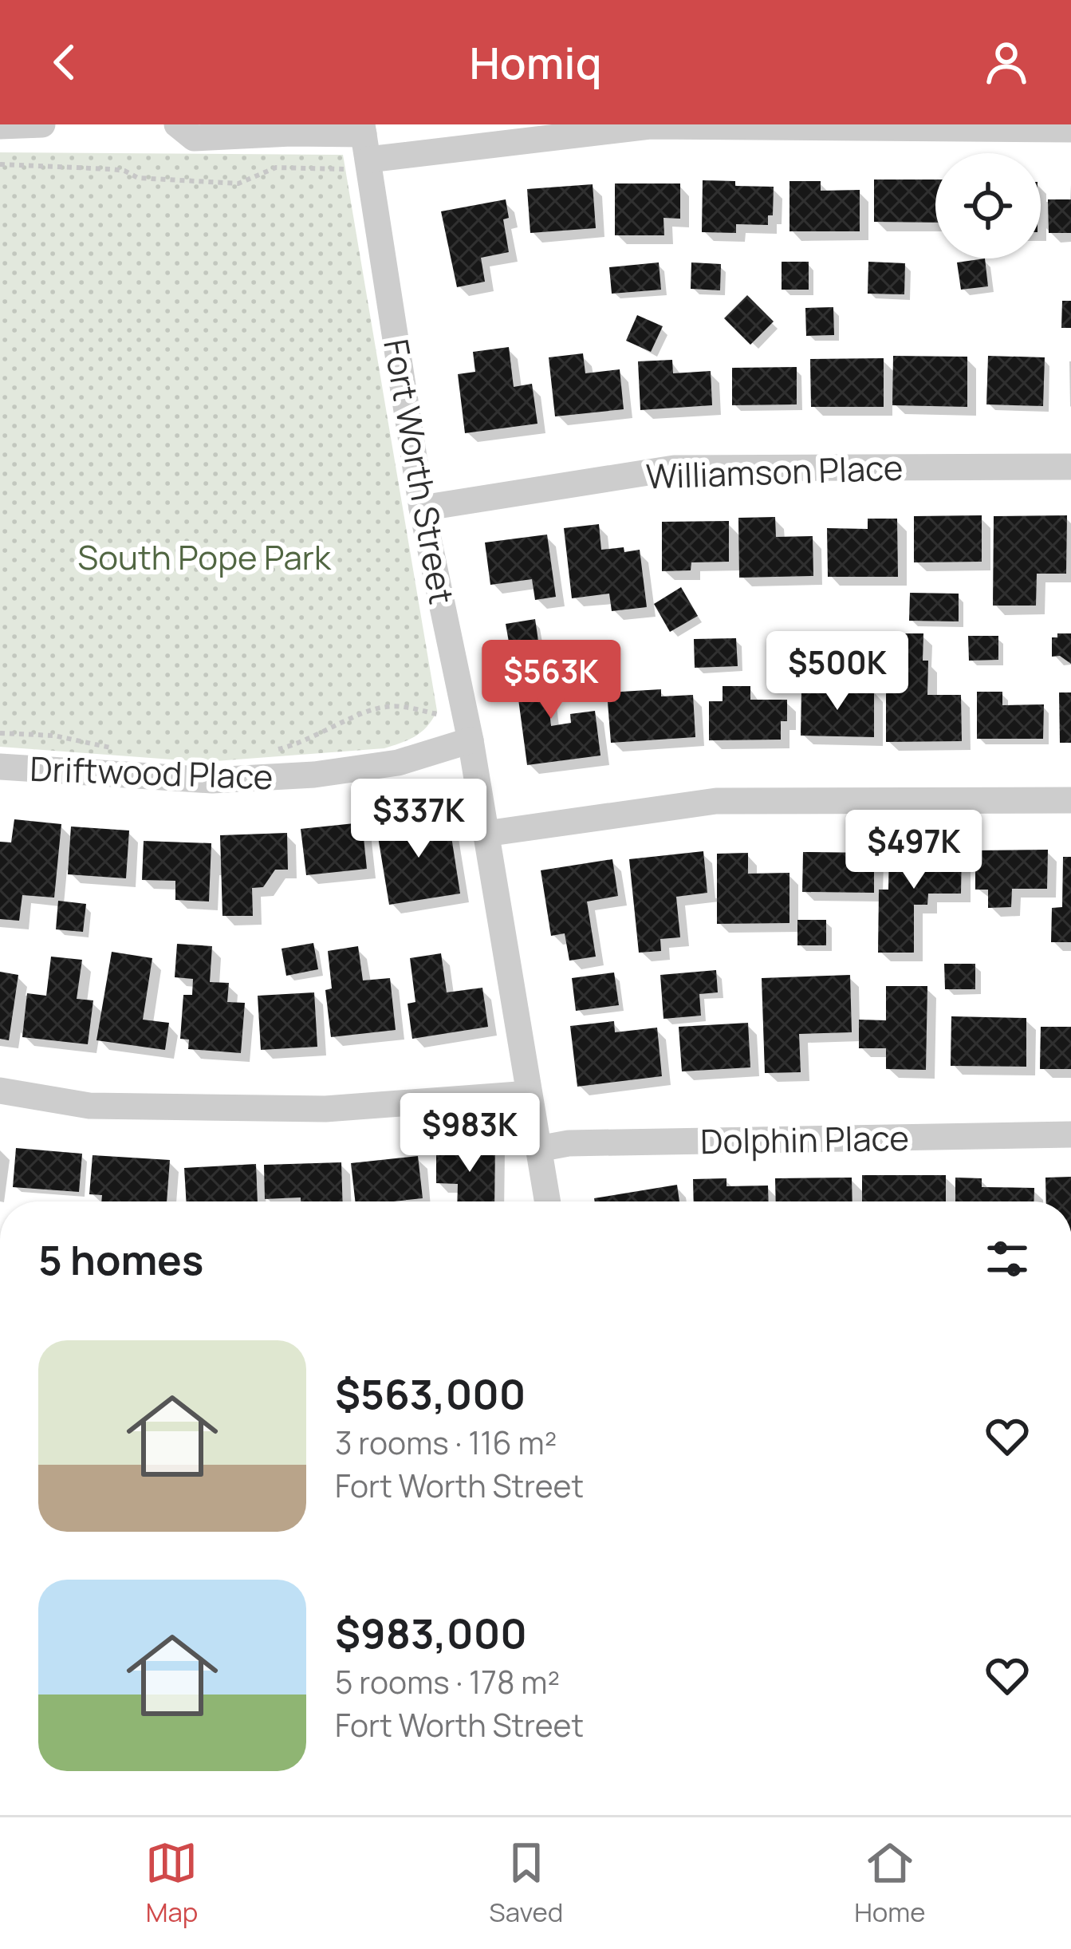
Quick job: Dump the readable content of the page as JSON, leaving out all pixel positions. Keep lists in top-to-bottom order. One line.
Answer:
{"streets":{"street":["Fort Worth Street","Williamson Place","Driftwood Place","Dolphin Place"]},"crossings":[["Fort Worth Street","Williamson Place"],["Fort Worth Street","Driftwood Place"],["Fort Worth Street","Dolphin Place"]],"parks":["South Pope Park"],"page":{"header":"Homiq","price":["$500K","$563K","$337K","$497K","$983K"],"heading":"5 homes","list":[{"name":"$563,000","note":"3 rooms · 116 m² · Fort Worth Street"},{"name":"$983,000","note":"5 rooms · 178 m² · Fort Worth Street"}],"tabs":["Map","Saved","Home"]}}
